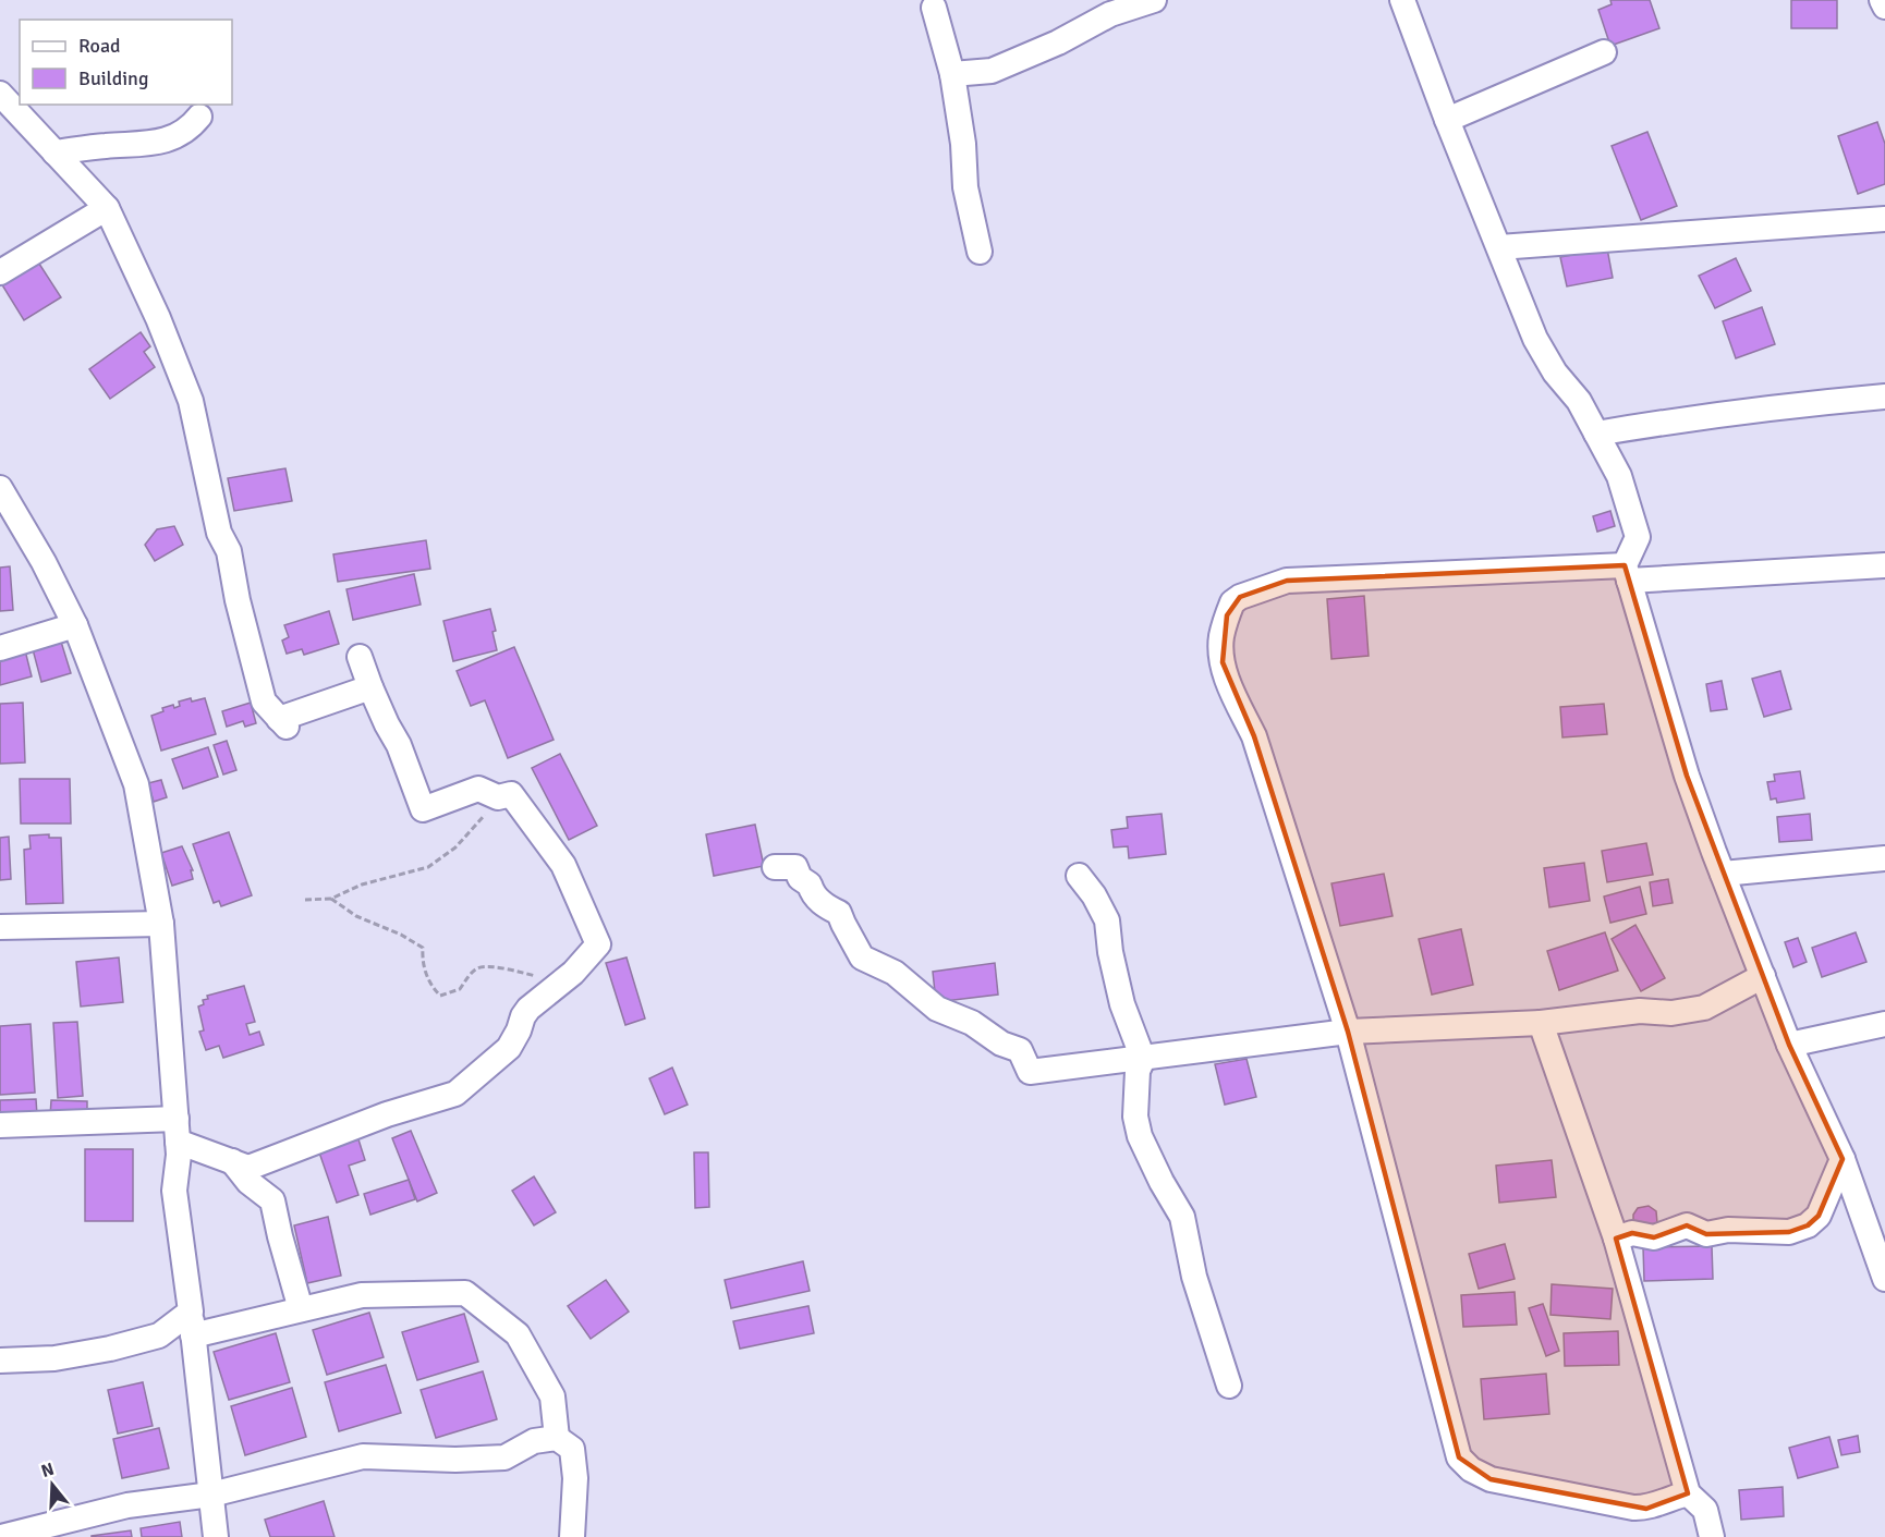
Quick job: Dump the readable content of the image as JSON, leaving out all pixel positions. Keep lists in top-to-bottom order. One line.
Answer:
{"legend":["Road","Building"],"north":"top"}
